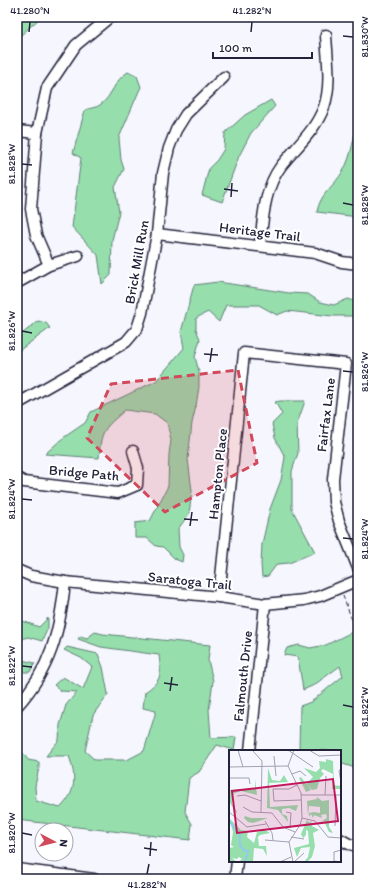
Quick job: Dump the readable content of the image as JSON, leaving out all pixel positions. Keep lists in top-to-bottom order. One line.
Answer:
{"streets":{"street":["Heritage Trail","Brick Mill Run","Fairfax Lane","Bridge Path","Hampton Place","Saratoga Trail","Falmouth Drive"]},"crossings":[["Heritage Trail","Brick Mill Run"],["Fairfax Lane","Hampton Place"],["Hampton Place","Saratoga Trail"],["Saratoga Trail","Falmouth Drive"]],"scale_bar":"100 m","north":"right","coordinates":["41.280°N","41.282°N","81.830°W","81.828°W","81.826°W","81.824°W","81.822°W","81.820°W"]}
